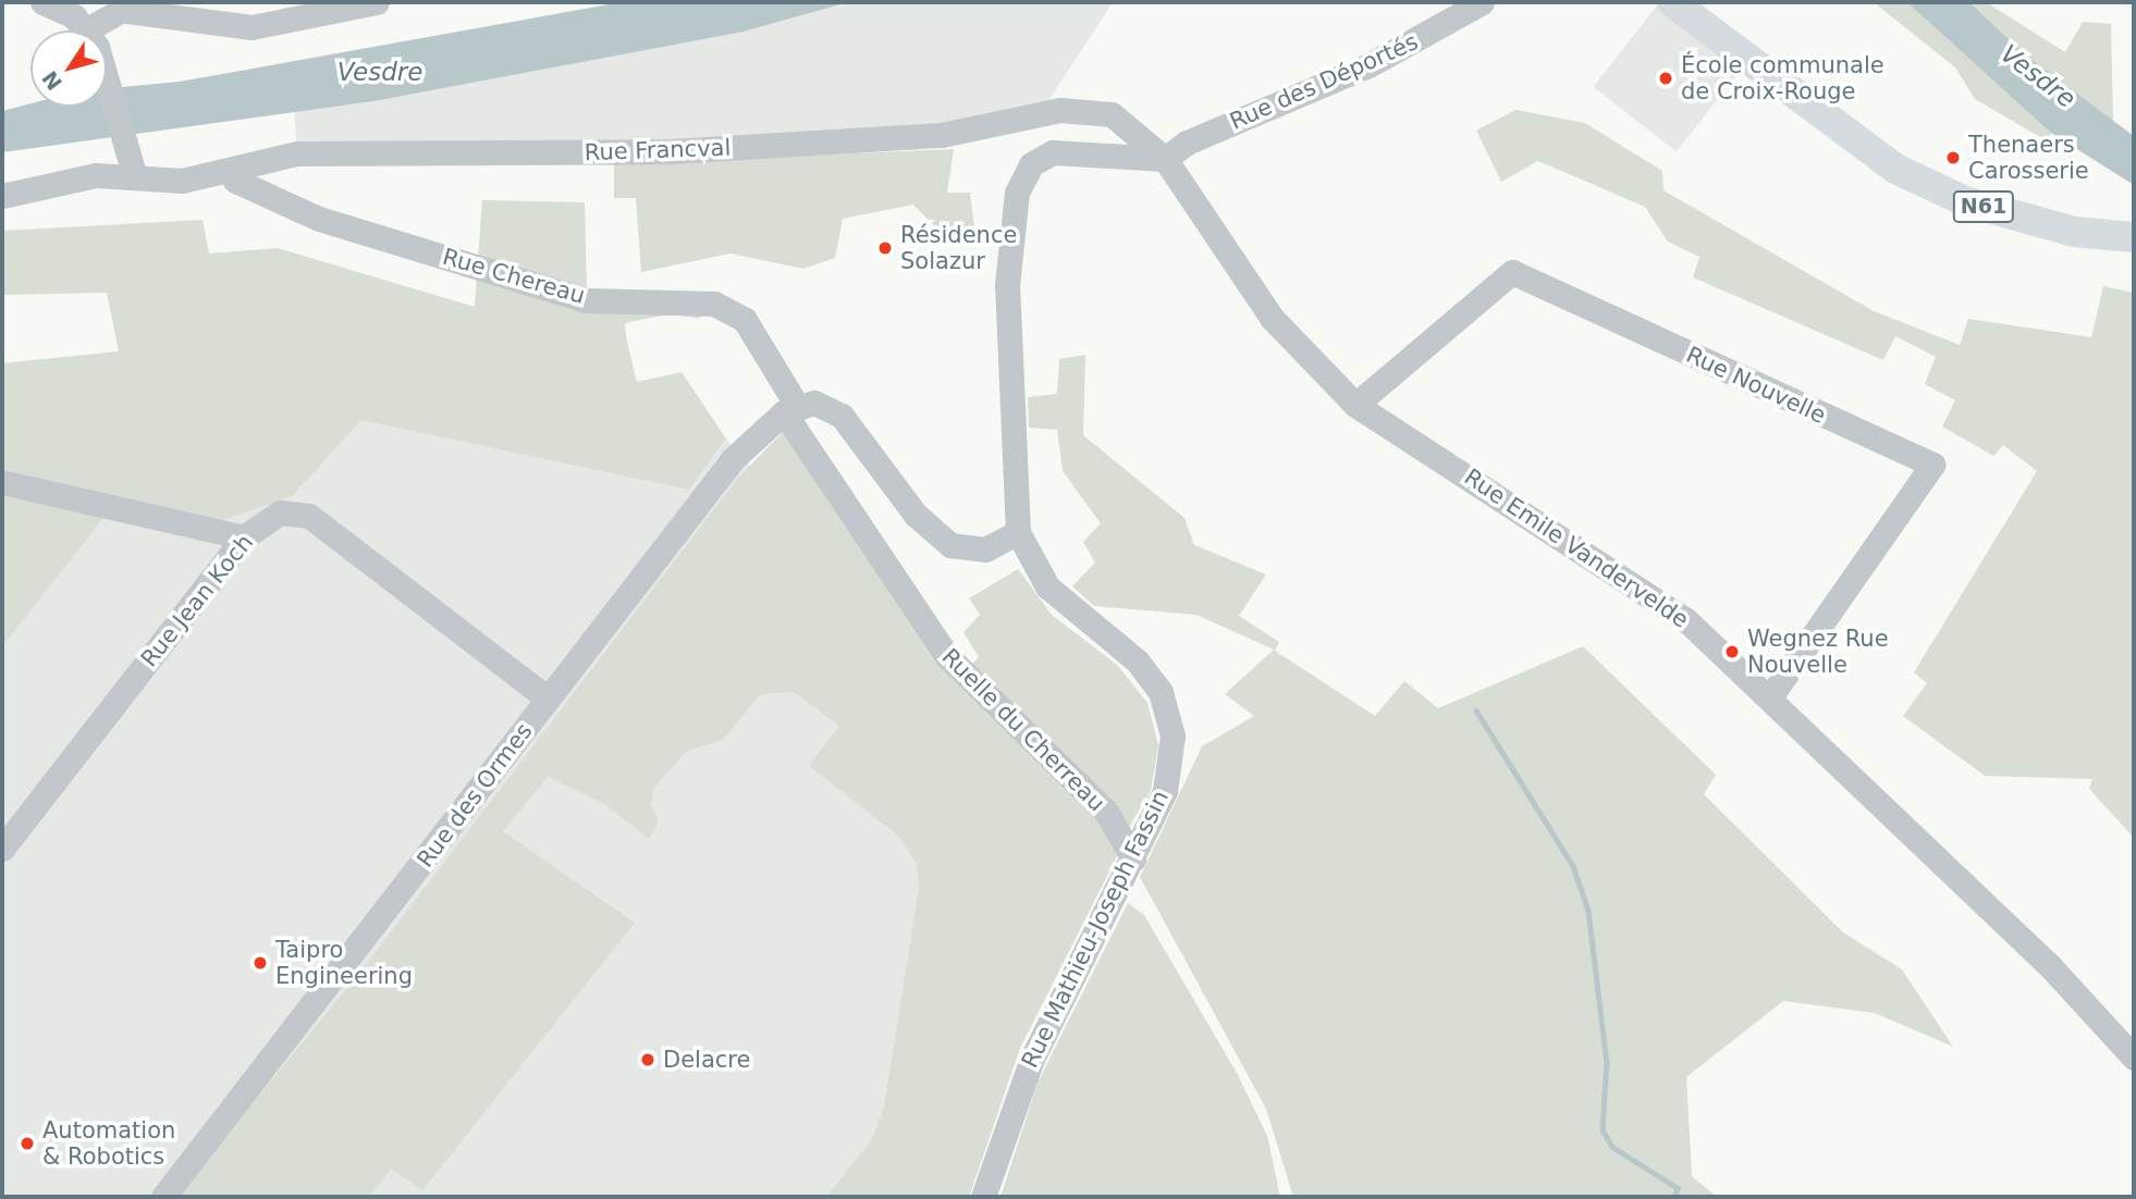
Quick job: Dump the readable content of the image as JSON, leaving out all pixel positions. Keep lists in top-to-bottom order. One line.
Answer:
{"streets":{"main road":["N61"],"street":["Rue des Déportés","Rue Francval","Rue Chereau","Rue Nouvelle","Rue Emile Vandervelde","Rue Jean Koch","Ruelle du Cherreau","Rue des Ormes","Rue Mathieu-Joseph Fassin"]},"crossings":[["Rue des Déportés","Rue Francval"],["Rue des Déportés","Rue Emile Vandervelde"],["Rue Francval","Rue Emile Vandervelde"],["Rue Chereau","Ruelle du Cherreau"],["Rue Chereau","Rue des Ormes"],["Rue Nouvelle","Rue Emile Vandervelde"],["Rue Jean Koch","Rue des Ormes"],["Ruelle du Cherreau","Rue des Ormes"],["Ruelle du Cherreau","Rue Mathieu-Joseph Fassin"]],"water":["Vesdre"],"places":["École communale de Croix-Rouge","Thenaers Carosserie","Résidence Solazur","Wegnez Rue Nouvelle","Taipro Engineering","Delacre","Automation & Robotics"],"north":"bottom left"}
